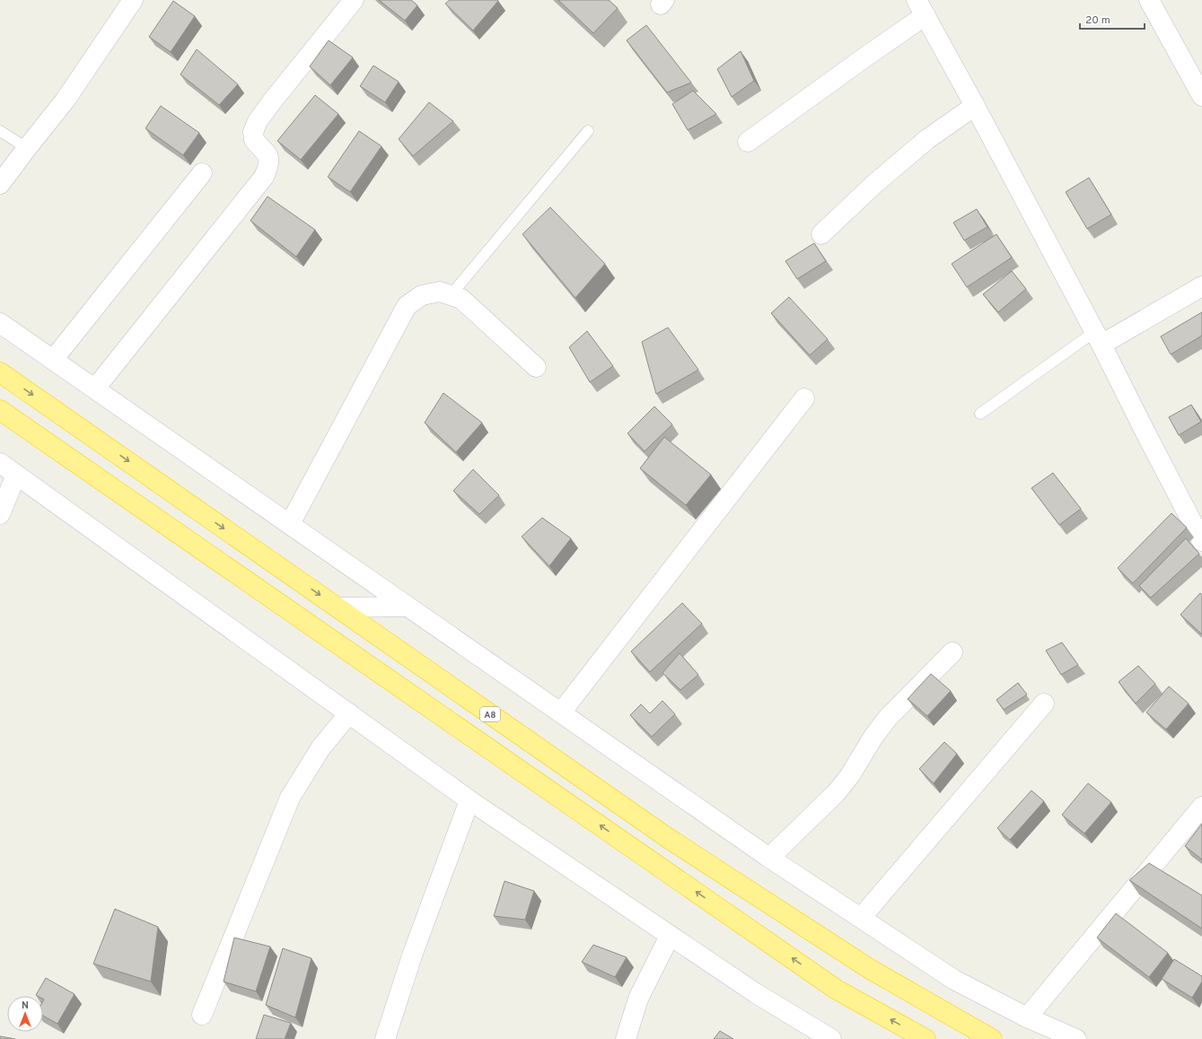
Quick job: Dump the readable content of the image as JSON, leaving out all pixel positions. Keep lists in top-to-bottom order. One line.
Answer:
{"streets":{"highway":["A8"]},"scale_bar":"20 m","north":"top"}
